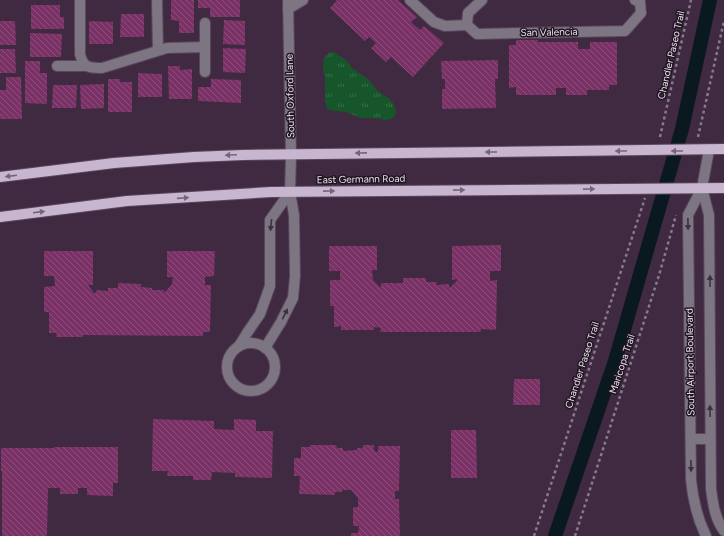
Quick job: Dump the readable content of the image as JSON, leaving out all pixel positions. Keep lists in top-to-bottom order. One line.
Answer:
{"streets":{"main road":["East Germann Road"],"street":["San Valencia","South Oxford Lane","South Airport Boulevard"],"path":["Chandler Paseo Trail","Maricopa Trail"]},"crossings":[["South Oxford Lane","East Germann Road"],["East Germann Road","South Airport Boulevard"]]}
